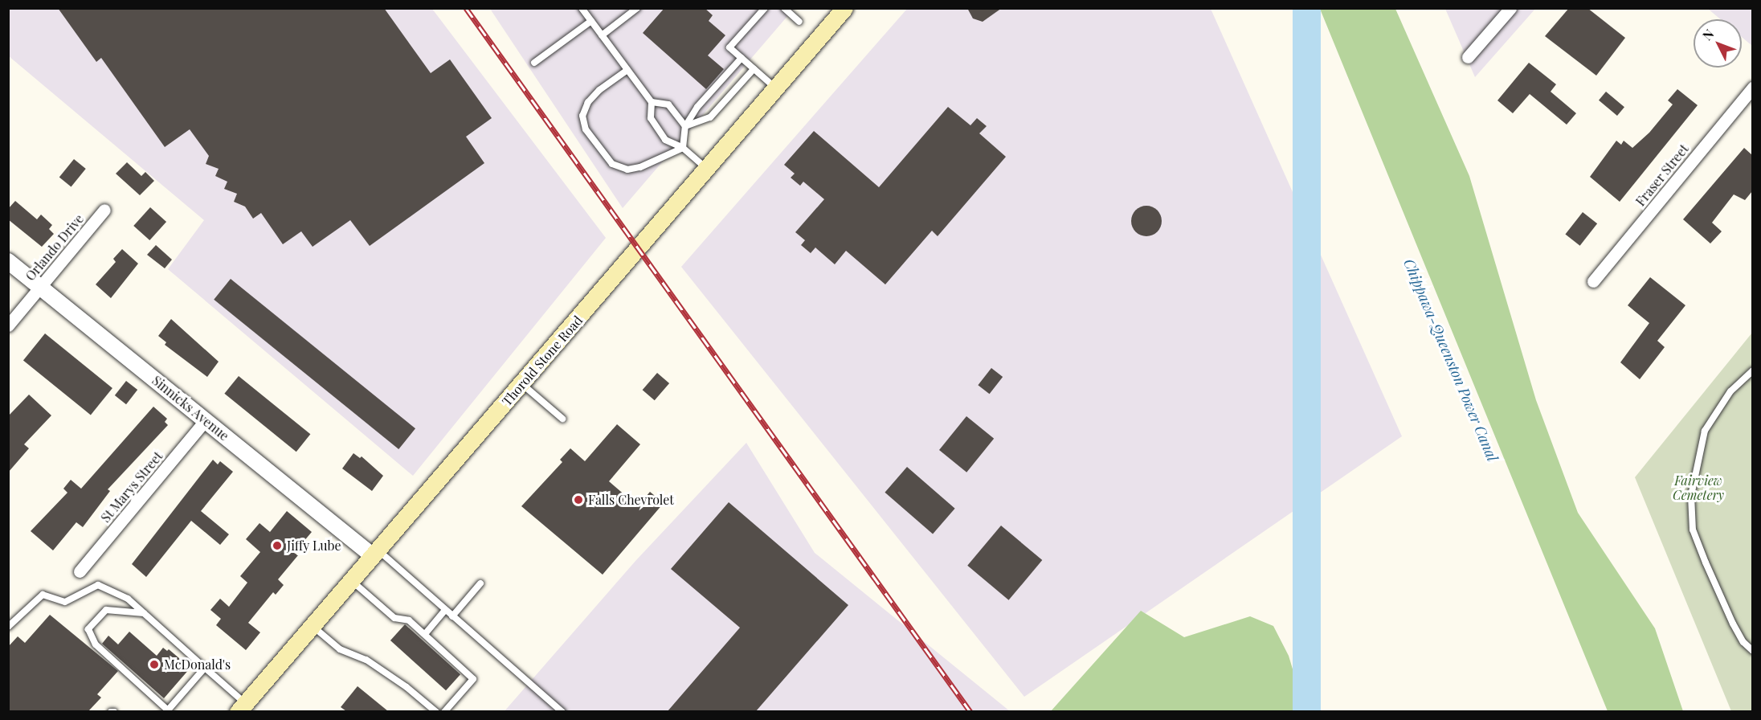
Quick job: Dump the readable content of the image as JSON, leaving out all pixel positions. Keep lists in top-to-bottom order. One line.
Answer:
{"streets":{"main road":["Thorold Stone Road"],"street":["Fraser Street","Orlando Drive","Sinnicks Avenue","St Marys Street"]},"crossings":[["Orlando Drive","Sinnicks Avenue"],["Thorold Stone Road","Sinnicks Avenue"],["Sinnicks Avenue","St Marys Street"]],"water":["Chippawa-Queenston Power Canal"],"parks":["Fairview Cemetery"],"places":["Falls Chevrolet","Jiffy Lube","McDonald's"],"north":"top left"}
